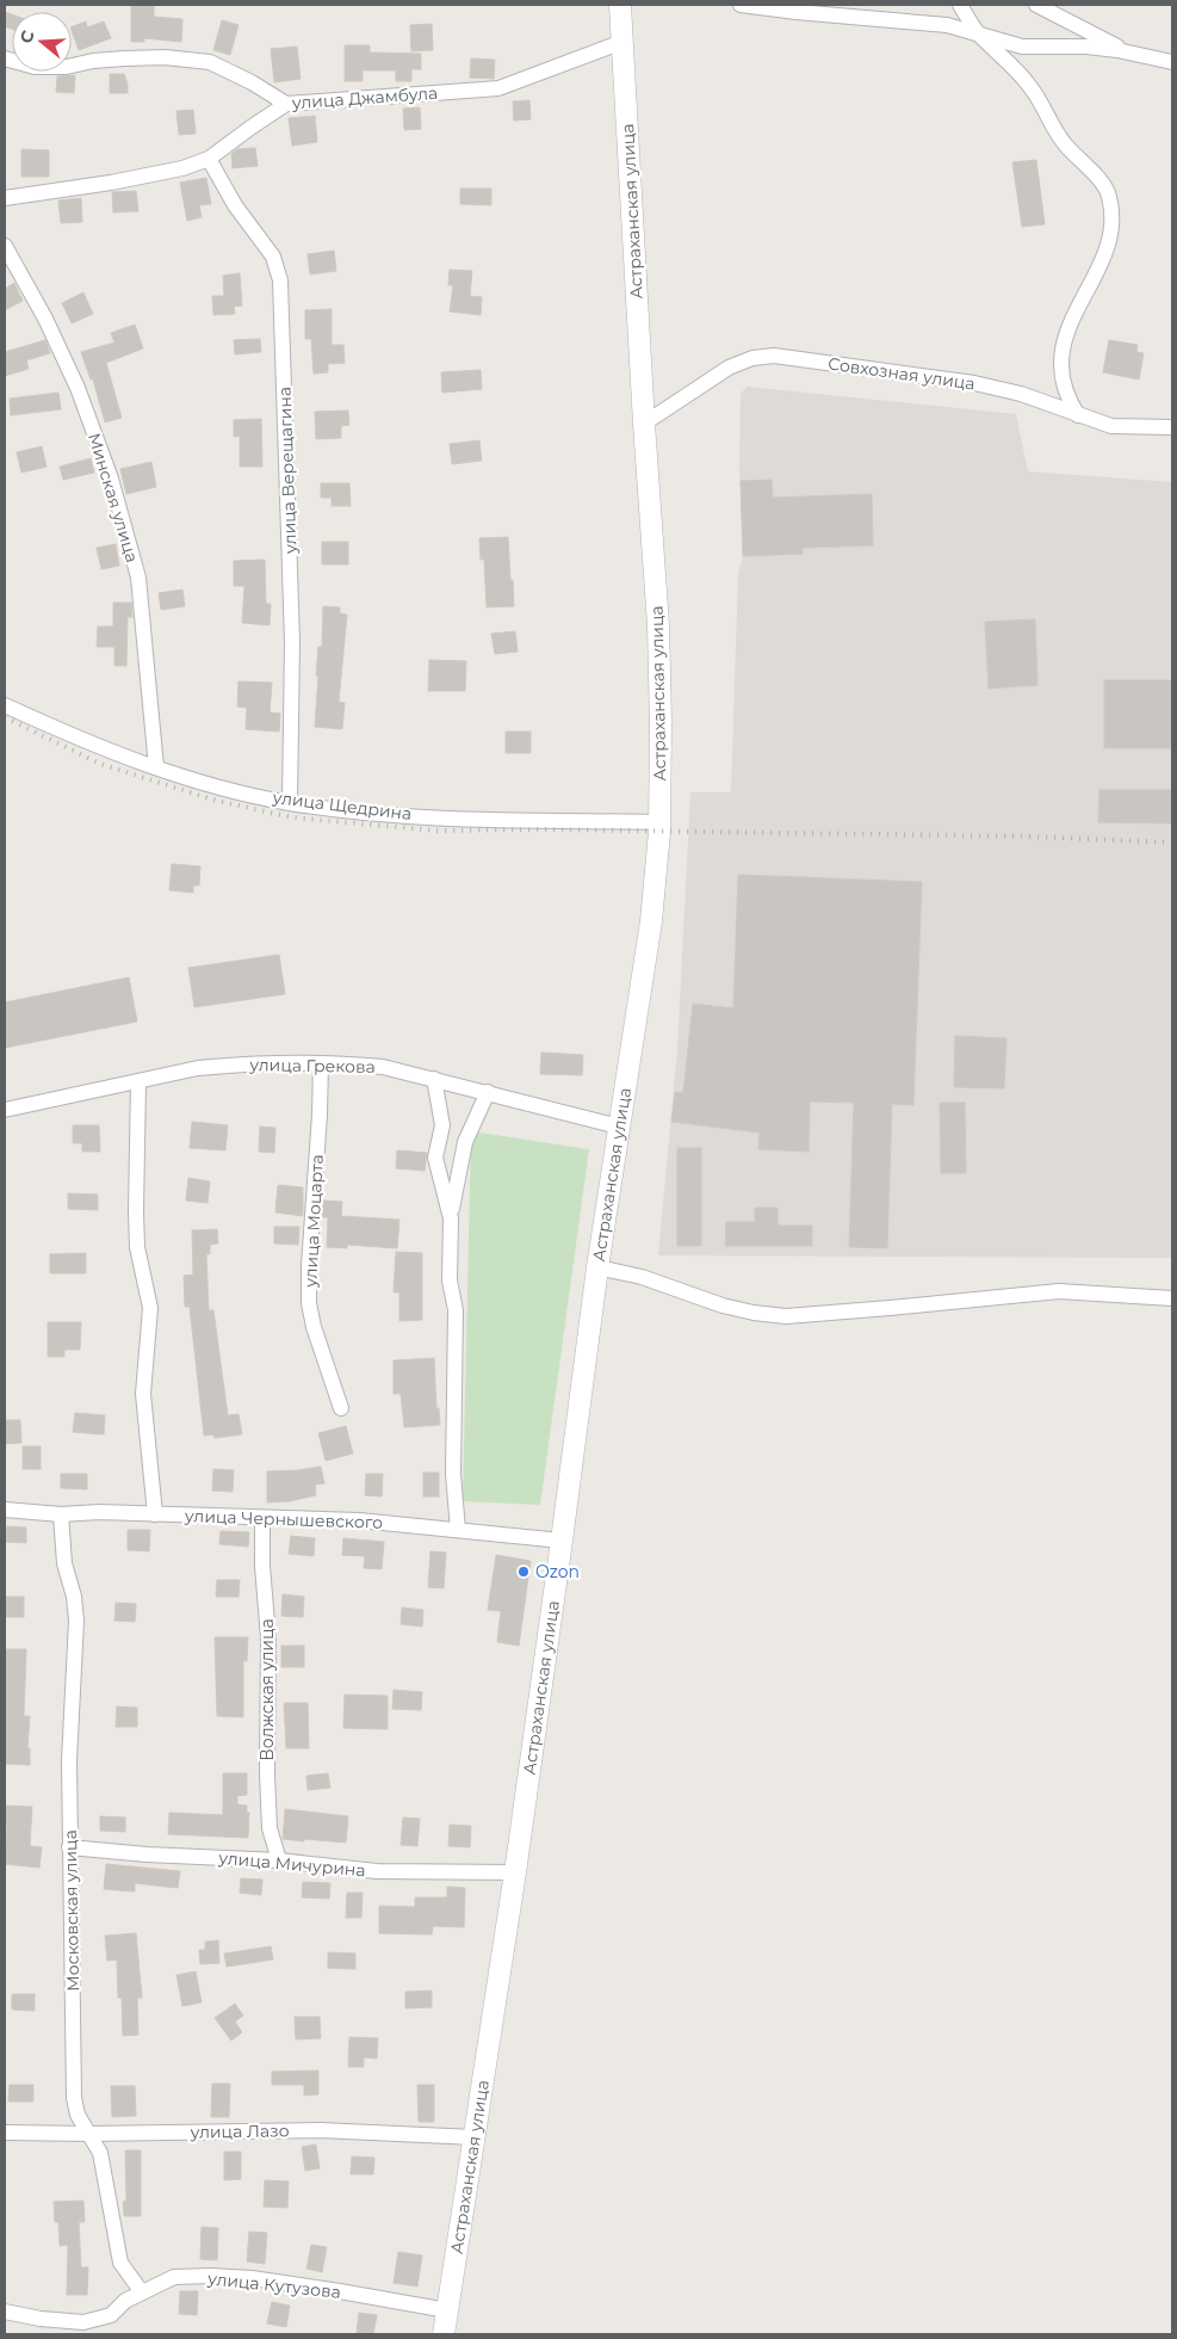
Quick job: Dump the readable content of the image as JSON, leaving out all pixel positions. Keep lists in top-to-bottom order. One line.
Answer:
{"streets":{"main road":["Астраханская улица"],"street":["улица Джамбула","Совхозная улица","улица Верещагина","Минская улица","улица Щедрина","улица Грекова","улица Моцарта","улица Чернышевского","Волжская улица","улица Мичурина","Московская улица","улица Лазо","улица Кутузова"]},"crossings":[["улица Джамбула","Астраханская улица"],["Астраханская улица","Совхозная улица"],["Астраханская улица","улица Щедрина"],["Астраханская улица","улица Грекова"],["Астраханская улица","улица Чернышевского"],["Астраханская улица","улица Мичурина"],["Астраханская улица","улица Лазо"],["Астраханская улица","улица Кутузова"],["улица Верещагина","улица Щедрина"],["Минская улица","улица Щедрина"],["улица Грекова","улица Моцарта"],["улица Чернышевского","Волжская улица"],["улица Чернышевского","Московская улица"],["Волжская улица","улица Мичурина"],["улица Мичурина","Московская улица"],["Московская улица","улица Лазо"],["Московская улица","улица Кутузова"]],"places":["Ozon"],"north":"left"}
